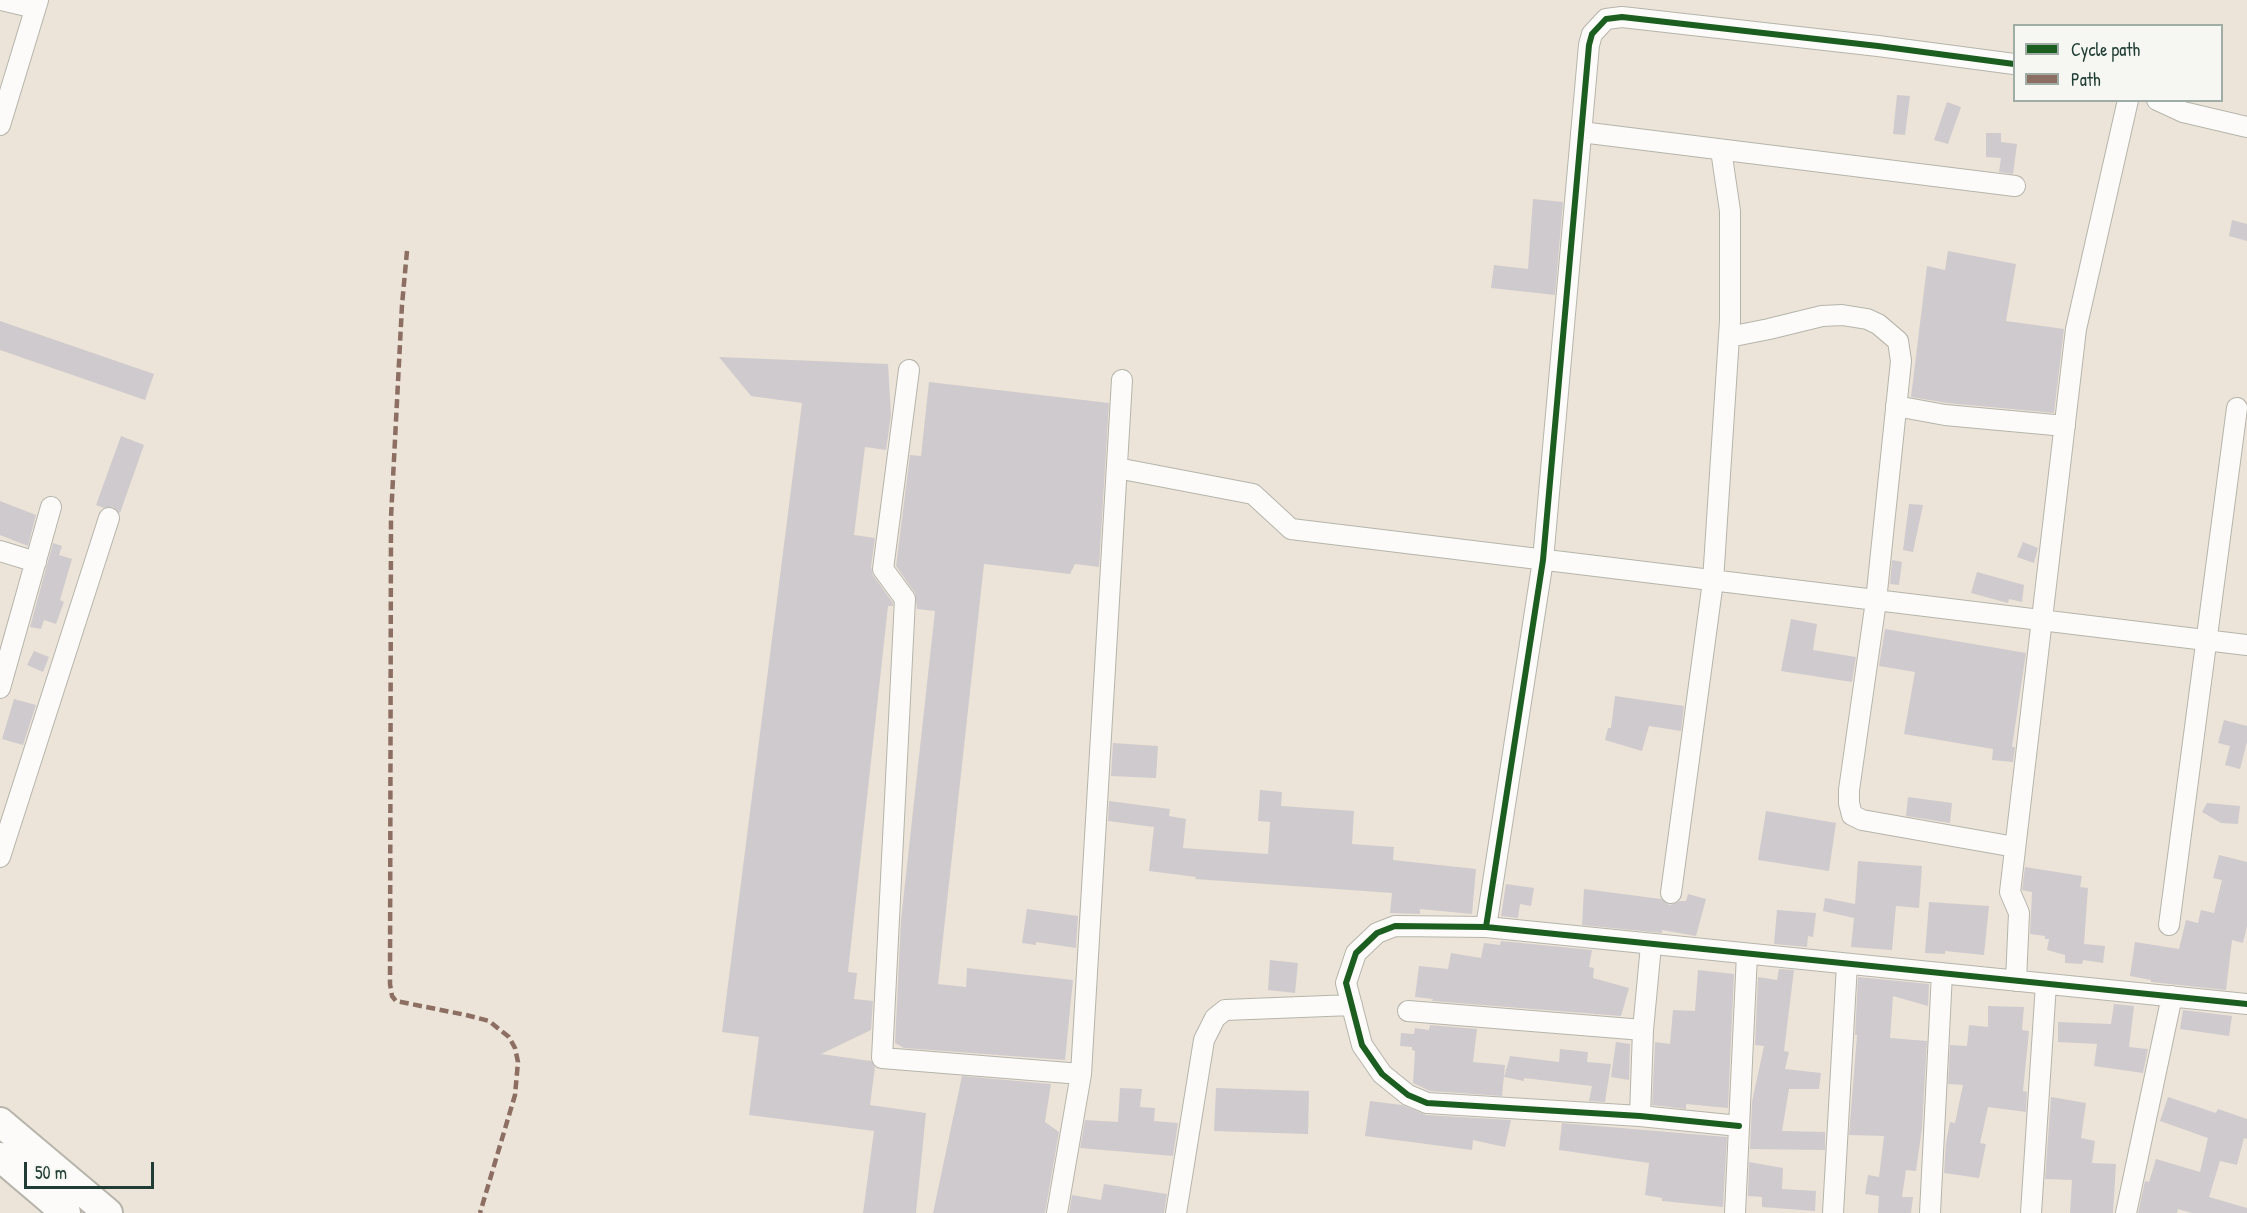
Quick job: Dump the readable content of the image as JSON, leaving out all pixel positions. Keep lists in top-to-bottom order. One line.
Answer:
{"legend":["Cycle path","Path"],"scale_bar":"50 m"}
